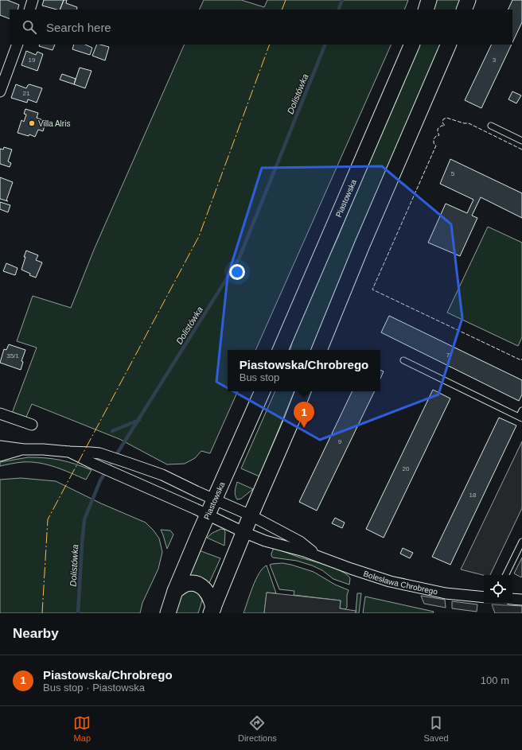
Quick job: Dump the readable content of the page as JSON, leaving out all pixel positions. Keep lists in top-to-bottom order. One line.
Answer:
{"streets":{"main road":["Piastowska"],"street":["Bolesława Chrobrego"]},"crossings":[["Piastowska","Bolesława Chrobrego"]],"water":["Dolistówka"],"places":["Villa Alris"],"house_numbers":["19","3","21","5","7","35/1","9","20","18"],"page":{"search":"Search here","popup":["Piastowska/Chrobrego","Bus stop"],"pins":"1","heading":"Nearby","list":[{"mark":"1","name":"Piastowska/Chrobrego","note":"Bus stop · Piastowska","value":"100 m"}],"nav":["Map","Directions","Saved"]}}
